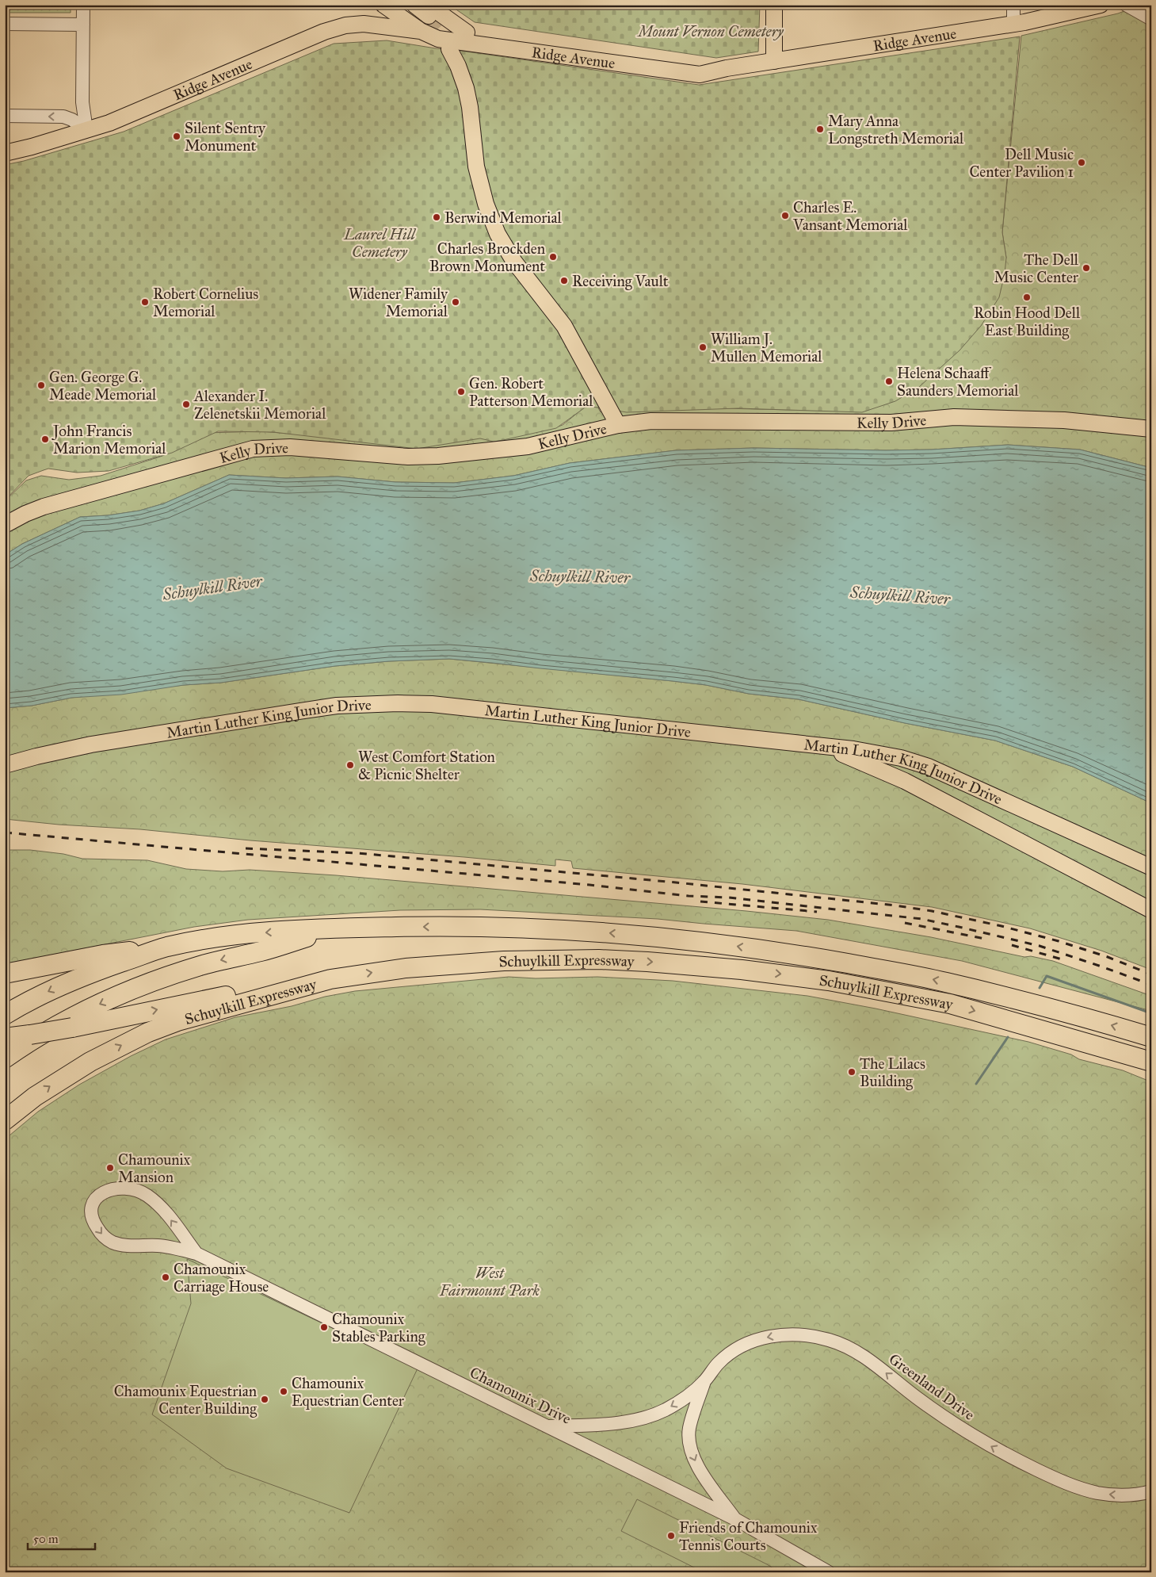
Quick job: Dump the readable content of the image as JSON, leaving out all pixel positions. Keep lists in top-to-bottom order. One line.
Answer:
{"streets":{"highway":["Schuylkill Expressway"],"main road":["Ridge Avenue","Kelly Drive","Martin Luther King Junior Drive"],"street":["Greenland Drive","Chamounix Drive"]},"crossings":[["Greenland Drive","Chamounix Drive"]],"water":["Schuylkill River"],"parks":["Mount Vernon Cemetery","Laurel Hill Cemetery","West Fairmount Park"],"places":["Mary Anna Longstreth Memorial","Silent Sentry Monument","Dell Music Center Pavilion 1","Charles E. Vansant Memorial","Berwind Memorial","Charles Brockden Brown Monument","The Dell Music Center","Receiving Vault","Robin Hood Dell East Building","Robert Cornelius Memorial","Widener Family Memorial","William J. Mullen Memorial","Helena Schaaff Saunders Memorial","Gen. George G. Meade Memorial","Gen. Robert Patterson Memorial","Alexander I. Zelenetskii Memorial","John Francis Marion Memorial","West Comfort Station & Picnic Shelter","The Lilacs Building","Chamounix Mansion","Chamounix Carriage House","Chamounix Stables Parking","Chamounix Equestrian Center","Chamounix Equestrian Center Building","Friends of Chamounix Tennis Courts"],"scale_bar":"50 m"}
